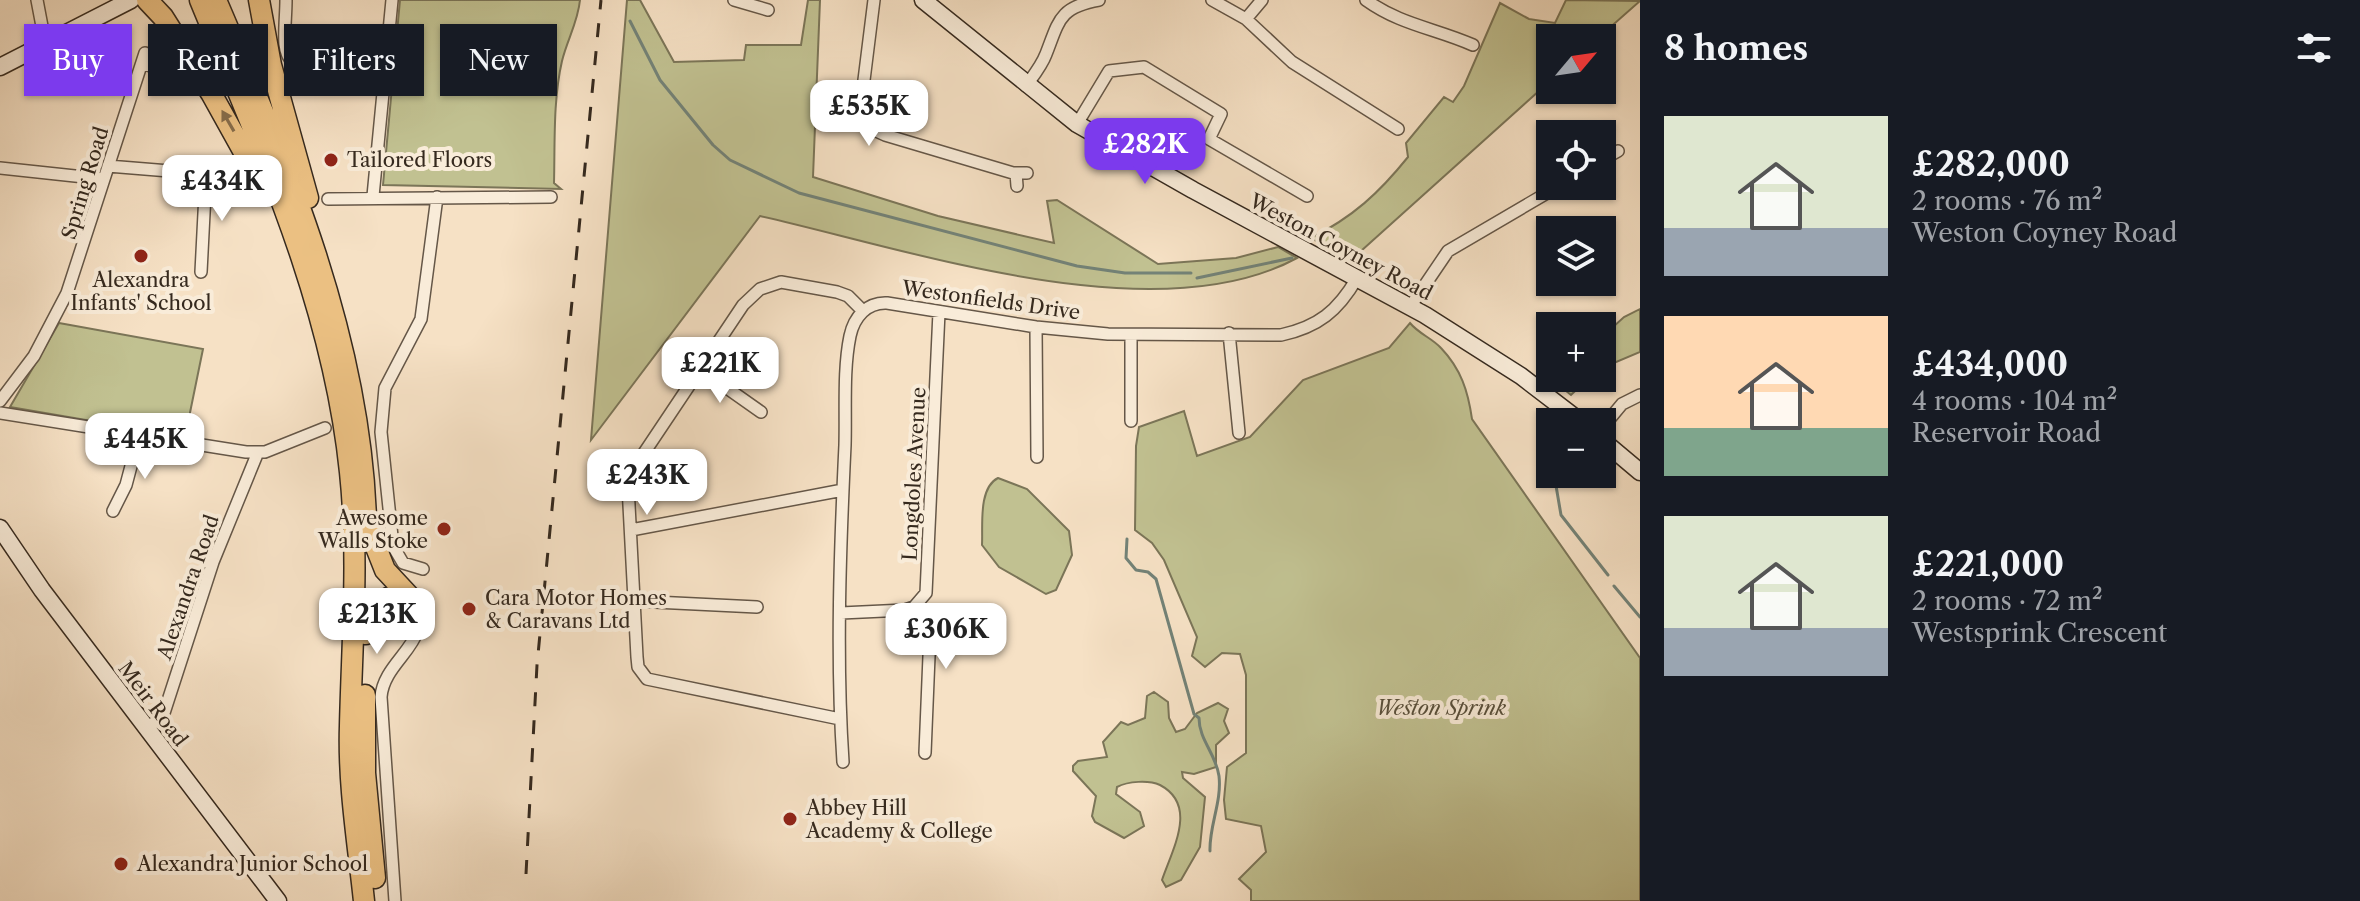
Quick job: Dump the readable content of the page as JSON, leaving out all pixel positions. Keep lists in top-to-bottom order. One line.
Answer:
{"streets":{"street":["Spring Road","Weston Coyney Road","Westonfields Drive","Longdoles Avenue","Alexandra Road","Meir Road"]},"crossings":[["Weston Coyney Road","Westonfields Drive"],["Westonfields Drive","Longdoles Avenue"],["Alexandra Road","Meir Road"]],"parks":["Weston Sprink"],"places":["Tailored Floors","Alexandra Infants' School","Awesome Walls Stoke","Cara Motor Homes & Caravans Ltd","Abbey Hill Academy & College","Alexandra Junior School"],"north":"top right","page":{"heading":"8 homes","map_buttons":["+","−"],"chip":["Buy","Rent","Filters","New"],"price":["£535K","£282K","£434K","£221K","£445K","£243K","£213K","£306K"],"list":[{"name":"£282,000","note":"2 rooms · 76 m² · Weston Coyney Road"},{"name":"£434,000","note":"4 rooms · 104 m² · Reservoir Road"},{"name":"£221,000","note":"2 rooms · 72 m² · Westsprink Crescent"}]}}
